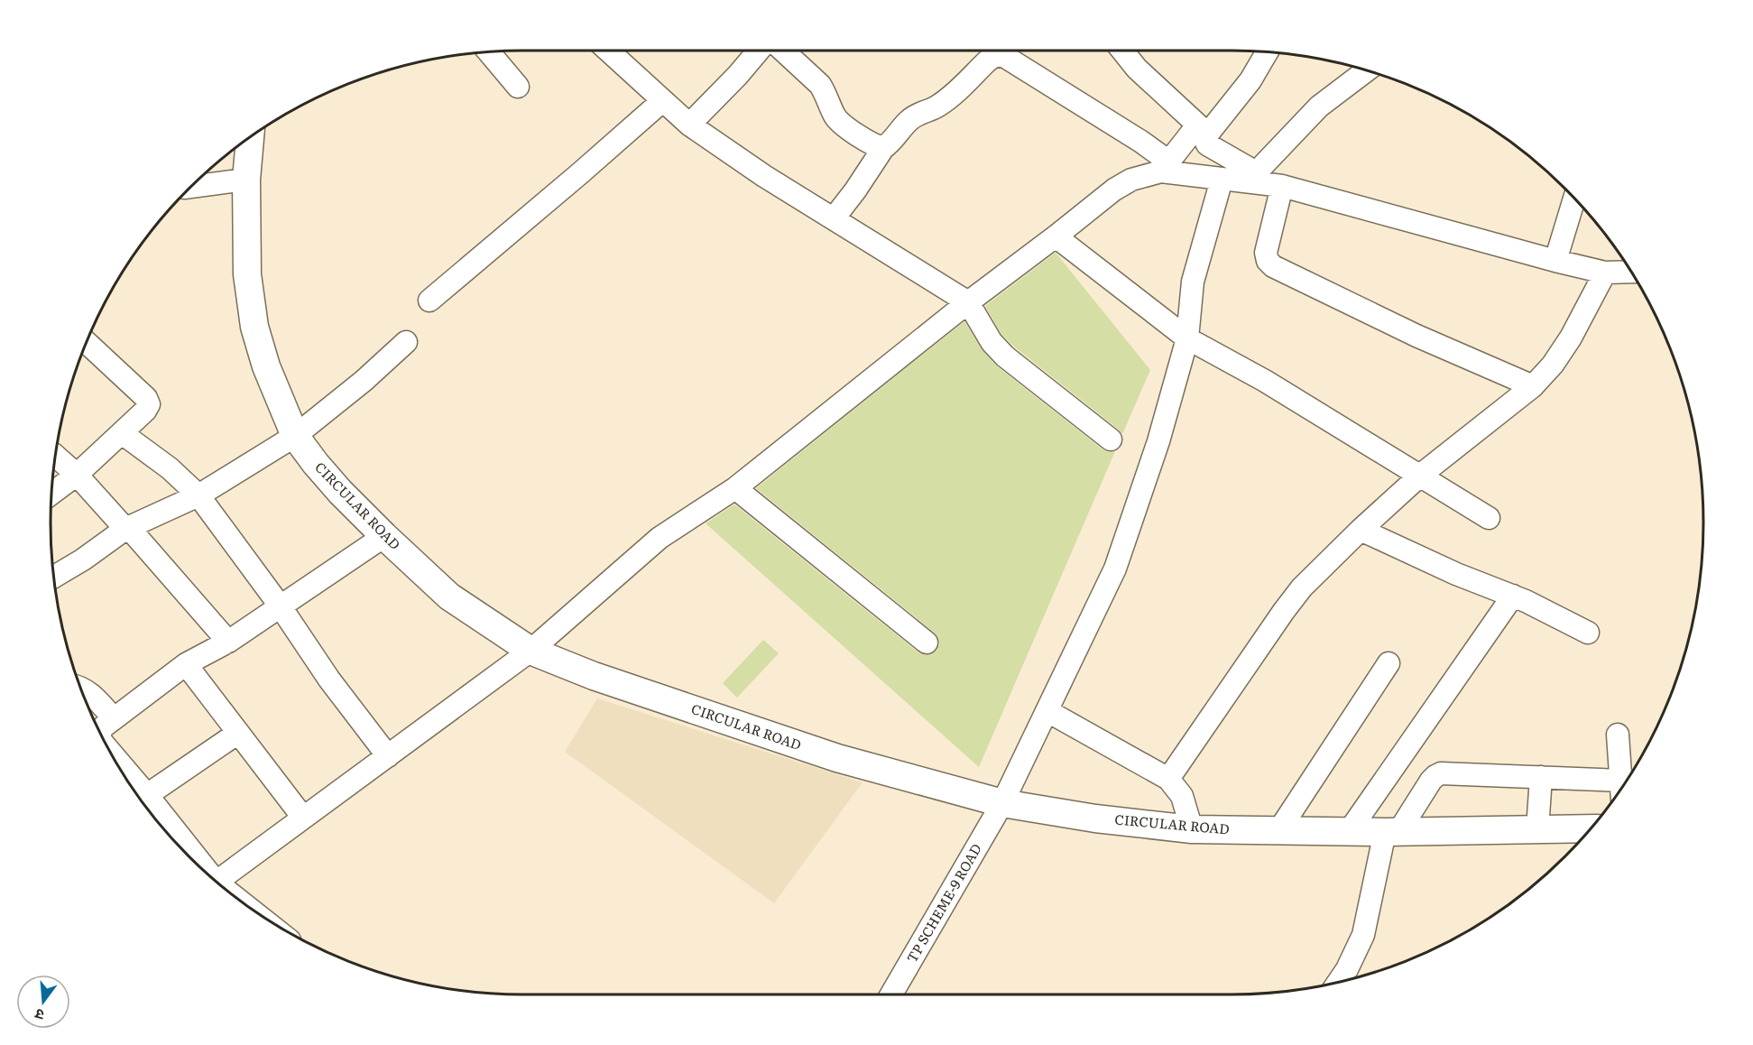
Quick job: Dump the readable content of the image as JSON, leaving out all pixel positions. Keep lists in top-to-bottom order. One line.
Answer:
{"streets":{"main road":["CIRCULAR ROAD"],"street":["TP SCHEME-9 ROAD"]},"crossings":[["CIRCULAR ROAD","TP SCHEME-9 ROAD"]],"north":"bottom"}
